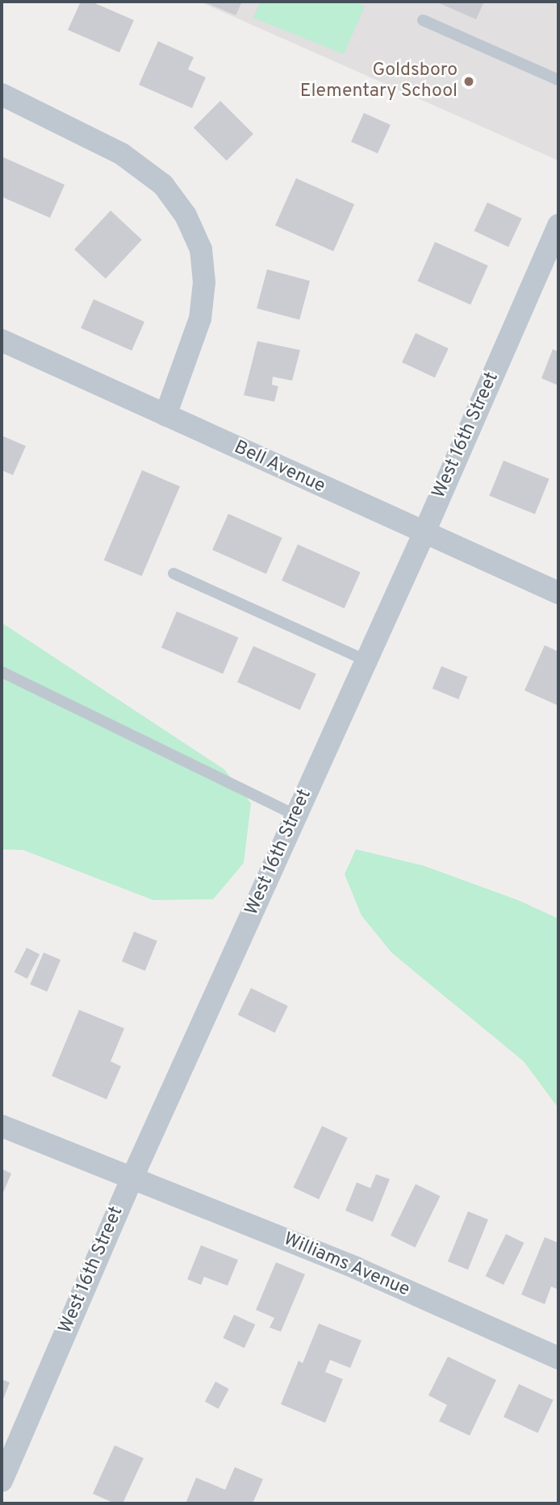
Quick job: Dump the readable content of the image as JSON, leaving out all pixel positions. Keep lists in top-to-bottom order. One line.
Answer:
{"streets":{"street":["West 16th Street","Bell Avenue","Williams Avenue"]},"crossings":[["West 16th Street","Bell Avenue"],["West 16th Street","Williams Avenue"]],"places":["Goldsboro Elementary School"]}
